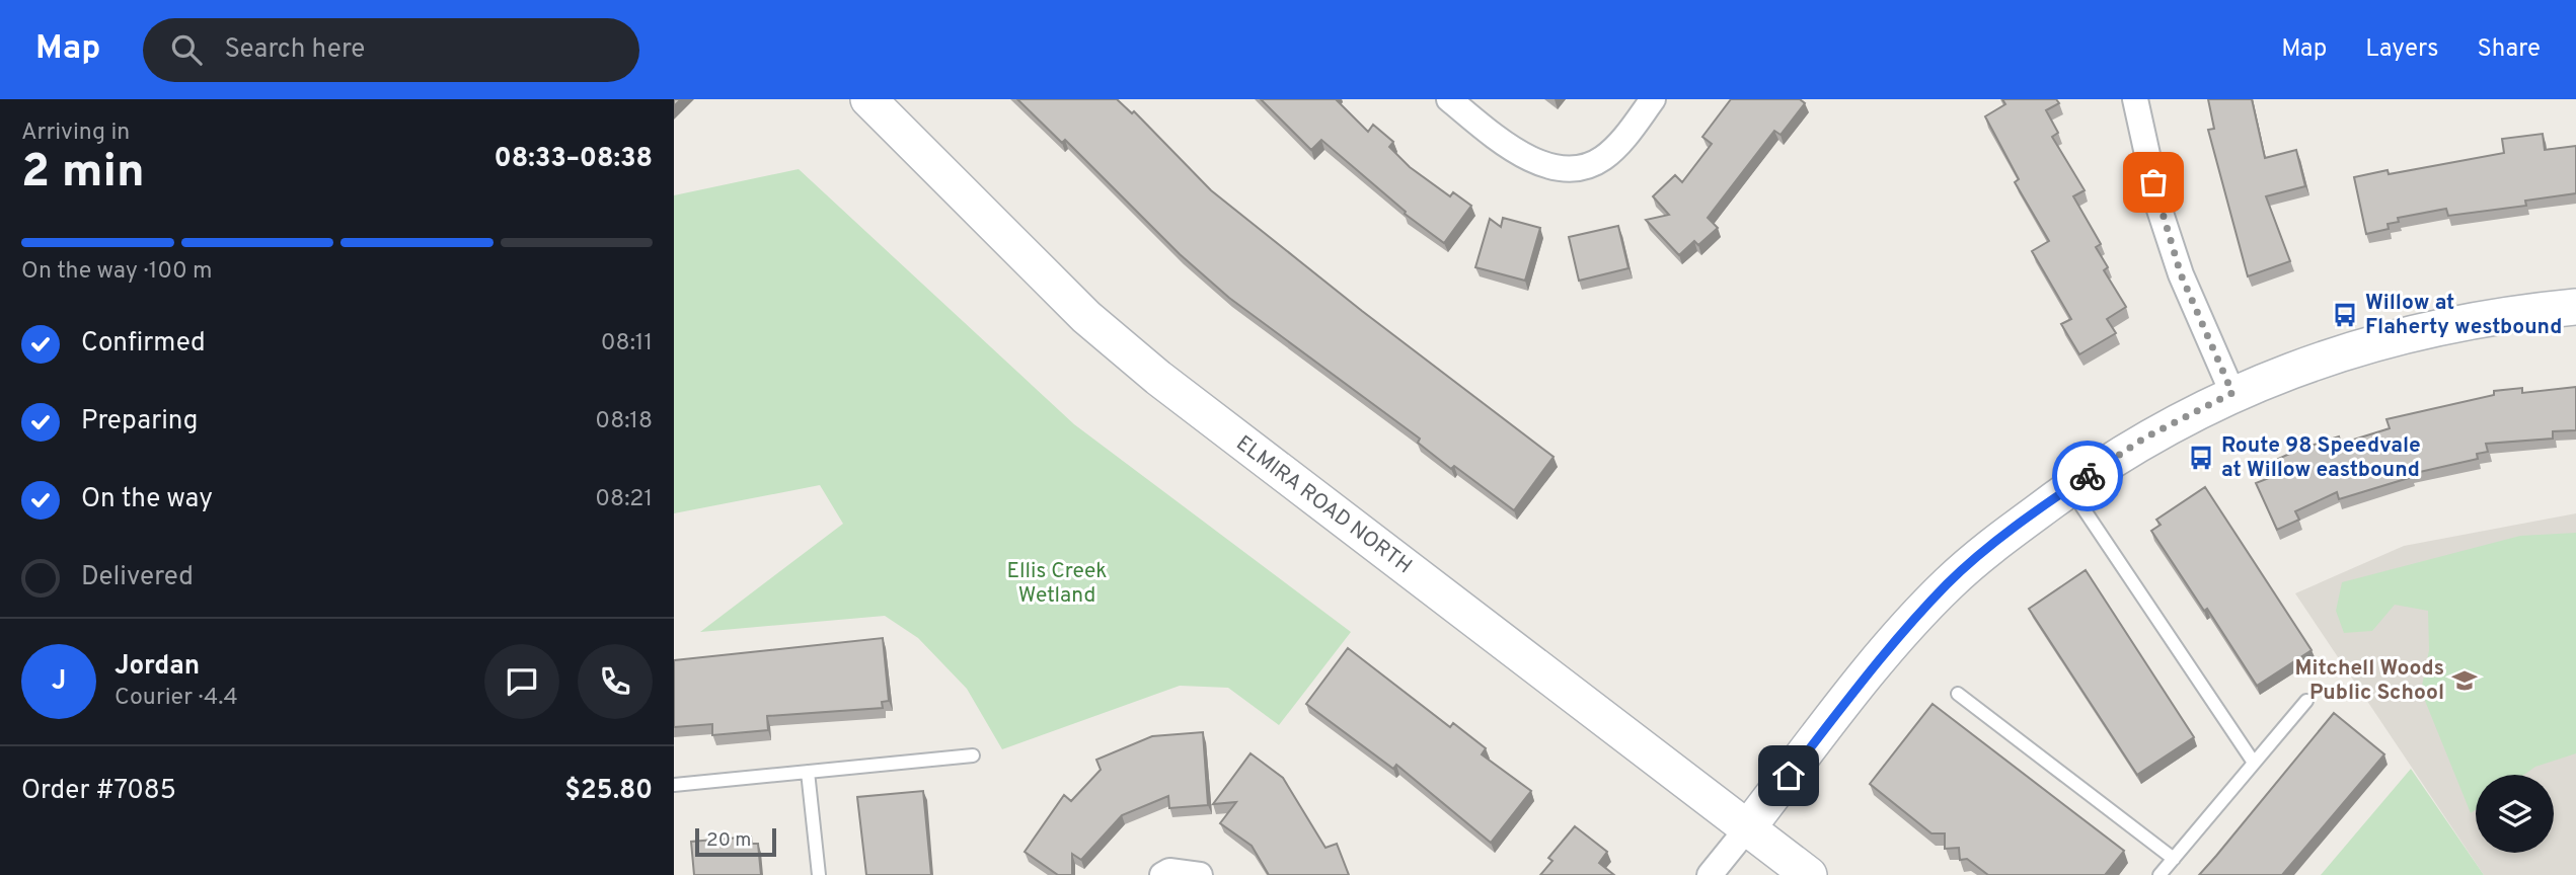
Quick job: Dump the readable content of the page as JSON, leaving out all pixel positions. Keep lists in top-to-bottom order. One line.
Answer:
{"streets":{"main road":["ELMIRA ROAD NORTH"]},"parks":["Ellis Creek Wetland"],"places":{"bus stop":["Willow at Flaherty westbound","Route 98 Speedvale at Willow eastbound"],"school or university":["Mitchell Woods Public School"]},"scale_bar":"20 m","page":{"header":"Map","search":"Search here","nav":["Map","Layers","Share"],"heading":["2 min","Arriving in","08:33–08:38"],"panel":["Jordan","Courier · 4.4","Order #7085","$25.80"],"bar":"On the way · 100 m","list":[["Confirmed","08:11"],["Preparing","08:18"],["On the way","08:21"],"Delivered"],"round":"J","scale":"20 m"}}
